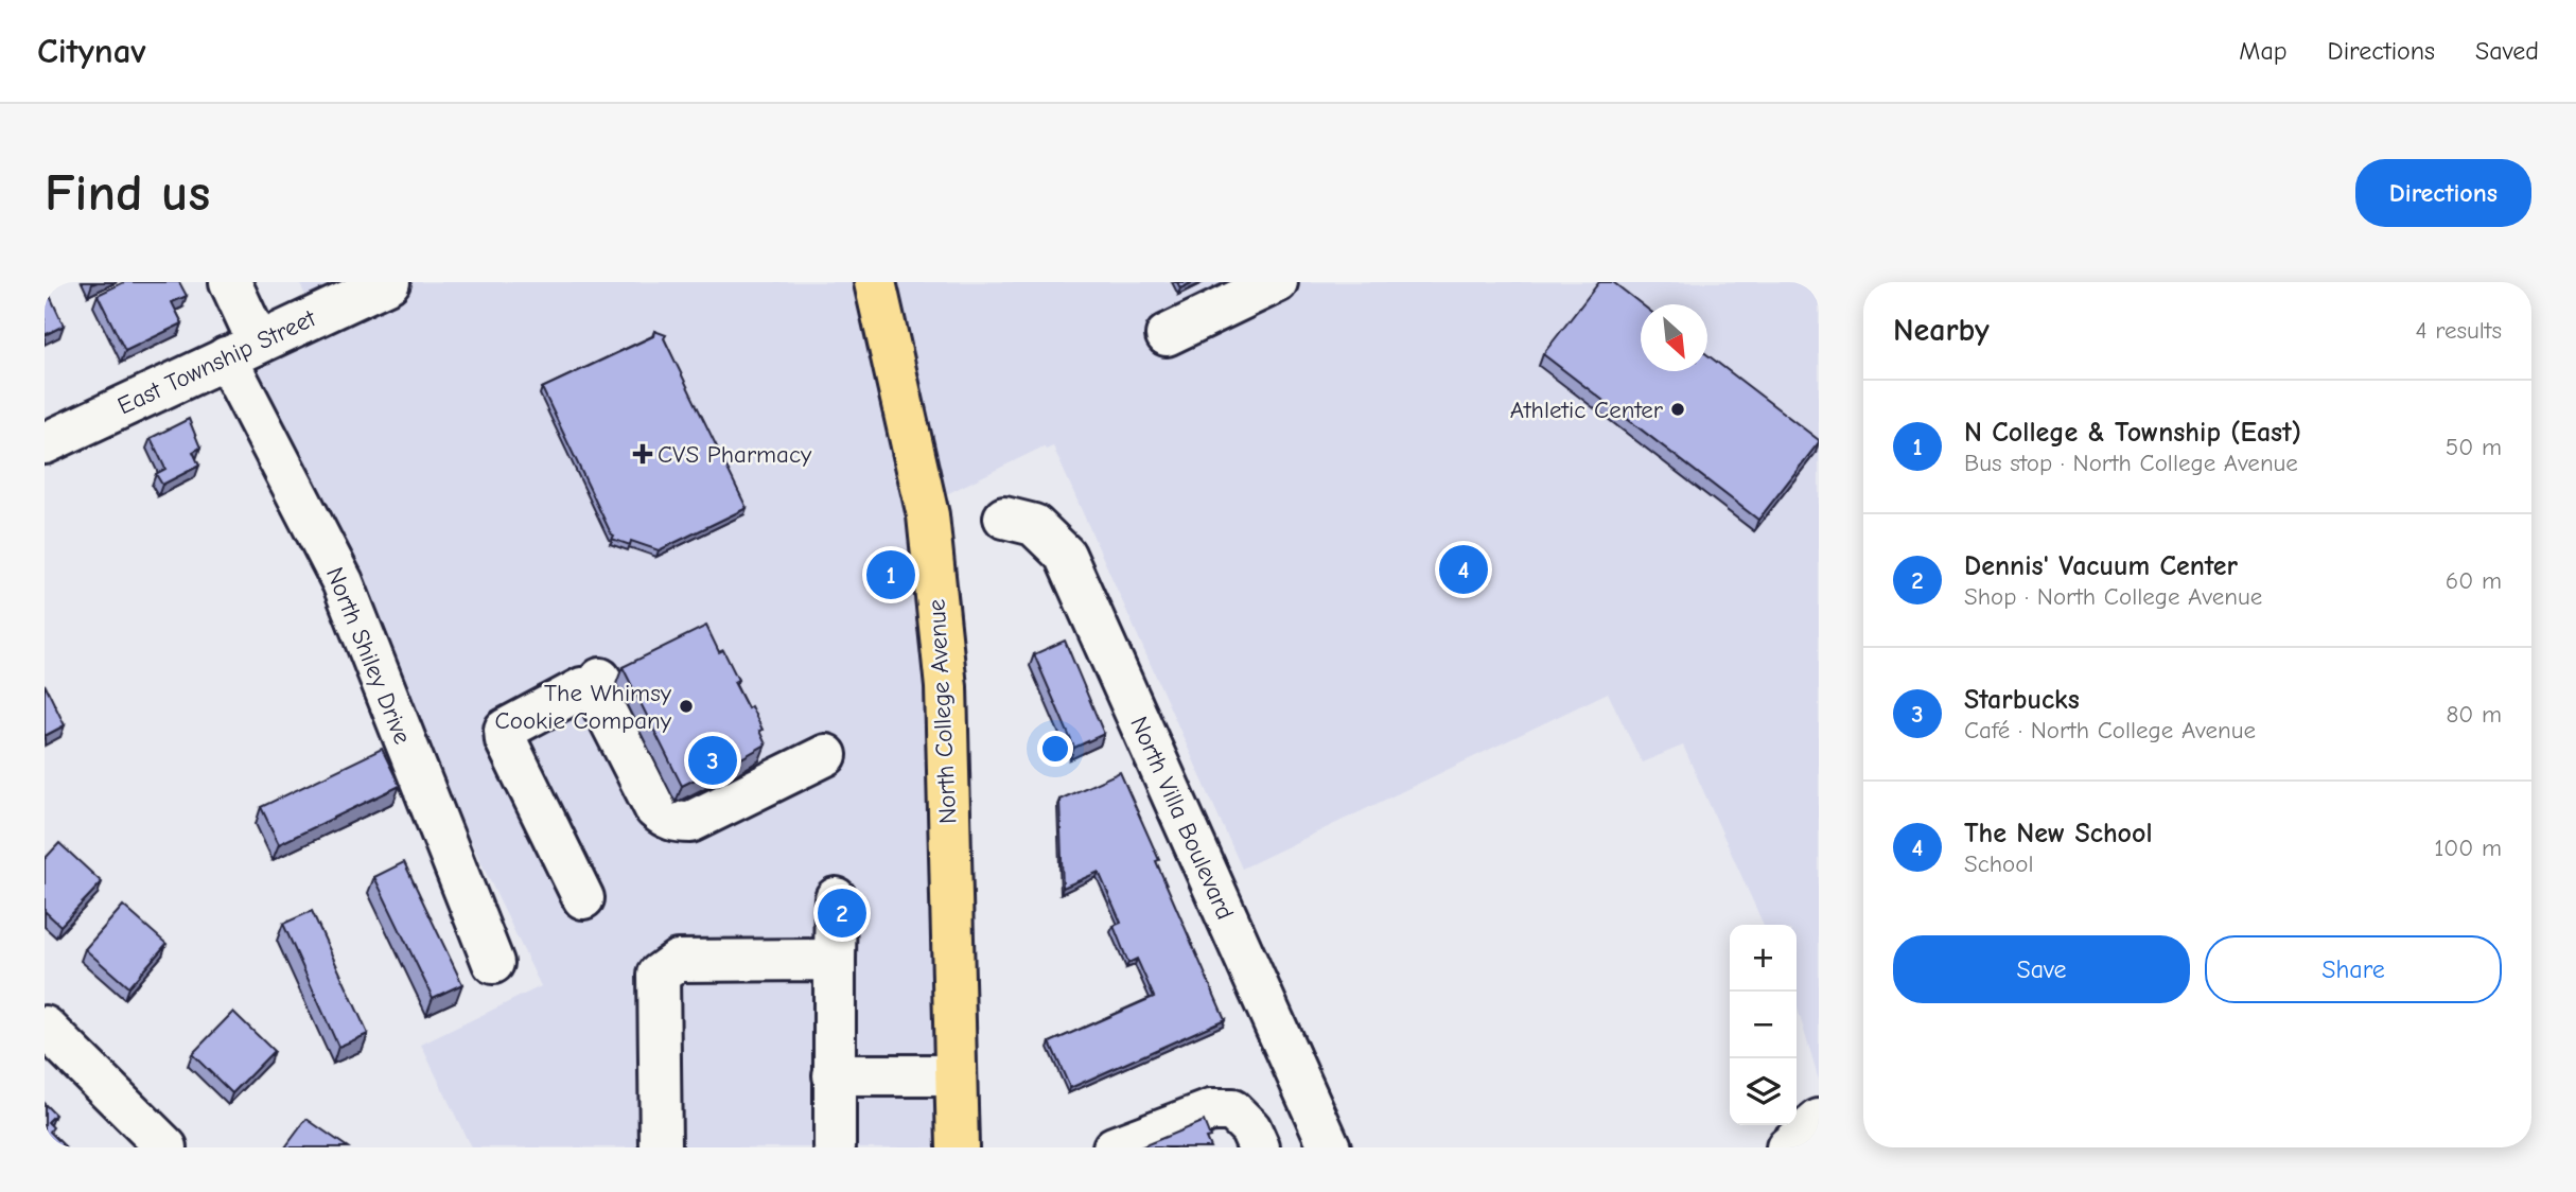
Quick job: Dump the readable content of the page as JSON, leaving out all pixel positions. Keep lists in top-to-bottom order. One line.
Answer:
{"streets":{"main road":["North College Avenue"],"street":["East Township Street","North Shiley Drive","North Villa Boulevard"]},"crossings":[["East Township Street","North Shiley Drive"]],"places":{"other":["Athletic Center","The Whimsy Cookie Company"],"health":["CVS Pharmacy"]},"north":"bottom right","page":{"header":"Citynav","nav":["Map","Directions","Saved"],"buttons":["Directions",["Save","Share"]],"title":"Find us","heading":["Nearby","4 results"],"list":[{"mark":"1","name":"N College & Township (East)","note":"Bus stop · North College Avenue","value":"50 m"},{"mark":"2","name":"Dennis' Vacuum Center","note":"Shop · North College Avenue","value":"60 m"},{"mark":"3","name":"Starbucks","note":"Café · North College Avenue","value":"80 m"},{"mark":"4","name":"The New School","note":"School","value":"100 m"}],"pins":["4","1","3","2"],"map_buttons":["+","−"]}}
